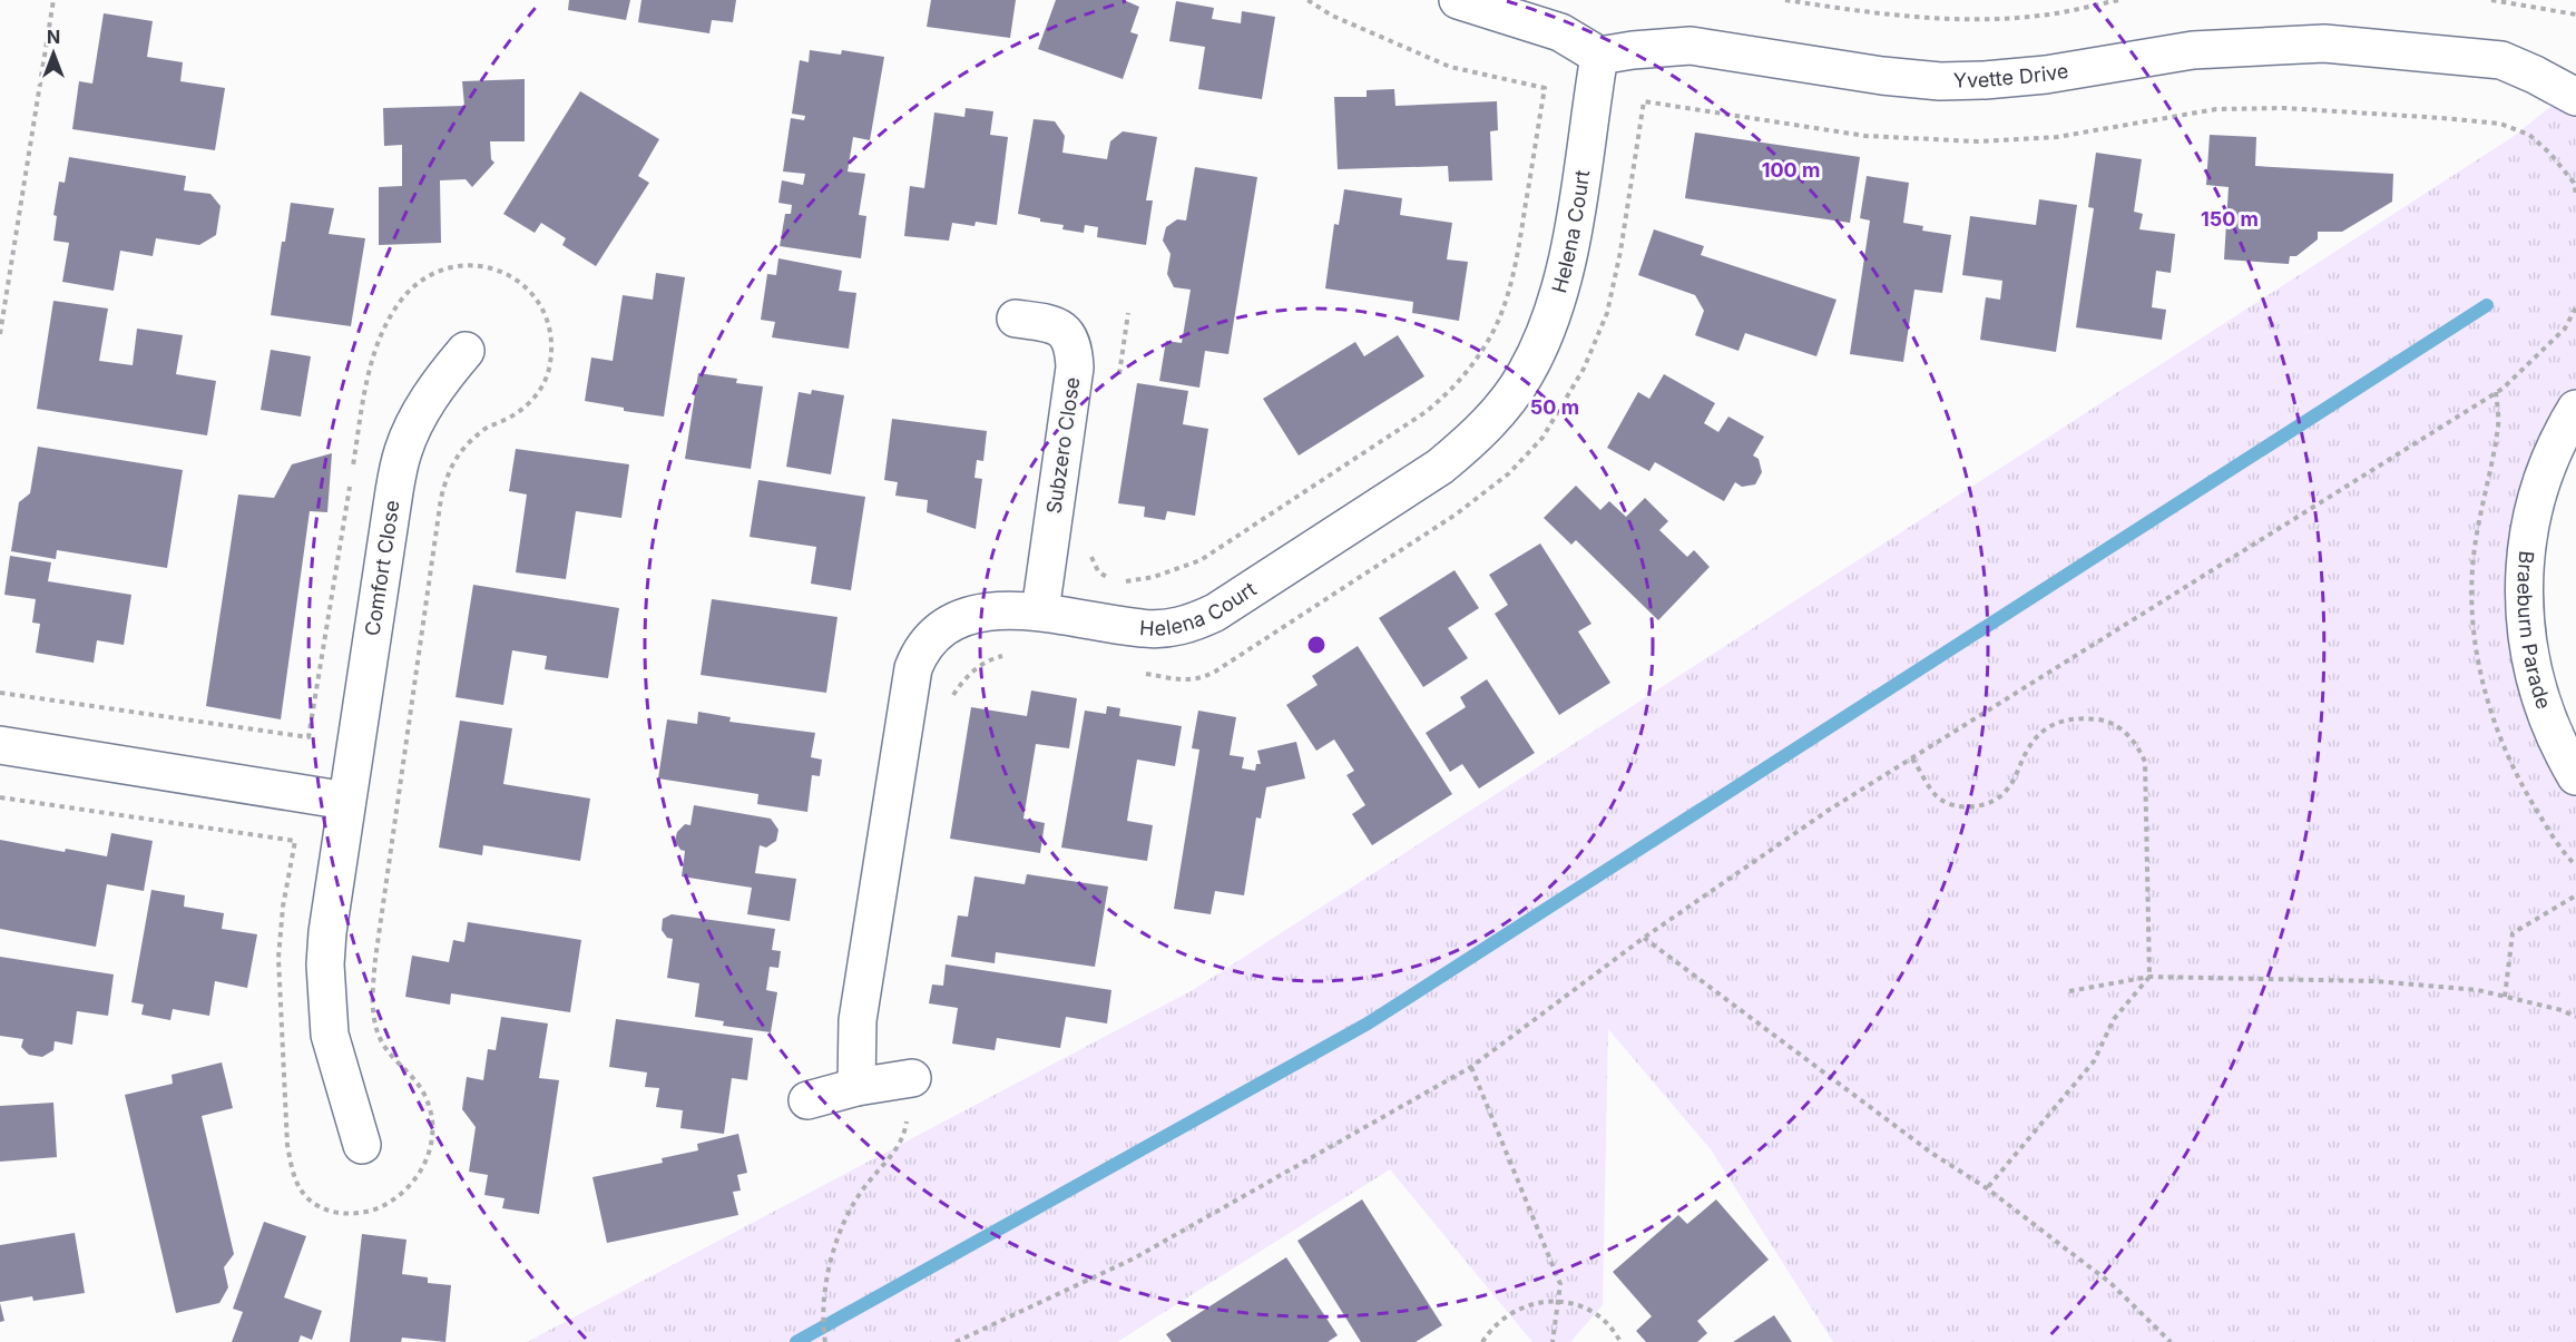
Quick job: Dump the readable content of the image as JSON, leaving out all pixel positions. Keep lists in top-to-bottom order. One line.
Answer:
{"streets":{"street":["Yvette Drive","Helena Court","Subzero Close","Comfort Close","Braeburn Parade"]},"crossings":[["Yvette Drive","Helena Court"],["Helena Court","Subzero Close"]],"north":"top","rings":["100 m","150 m","50 m"]}
